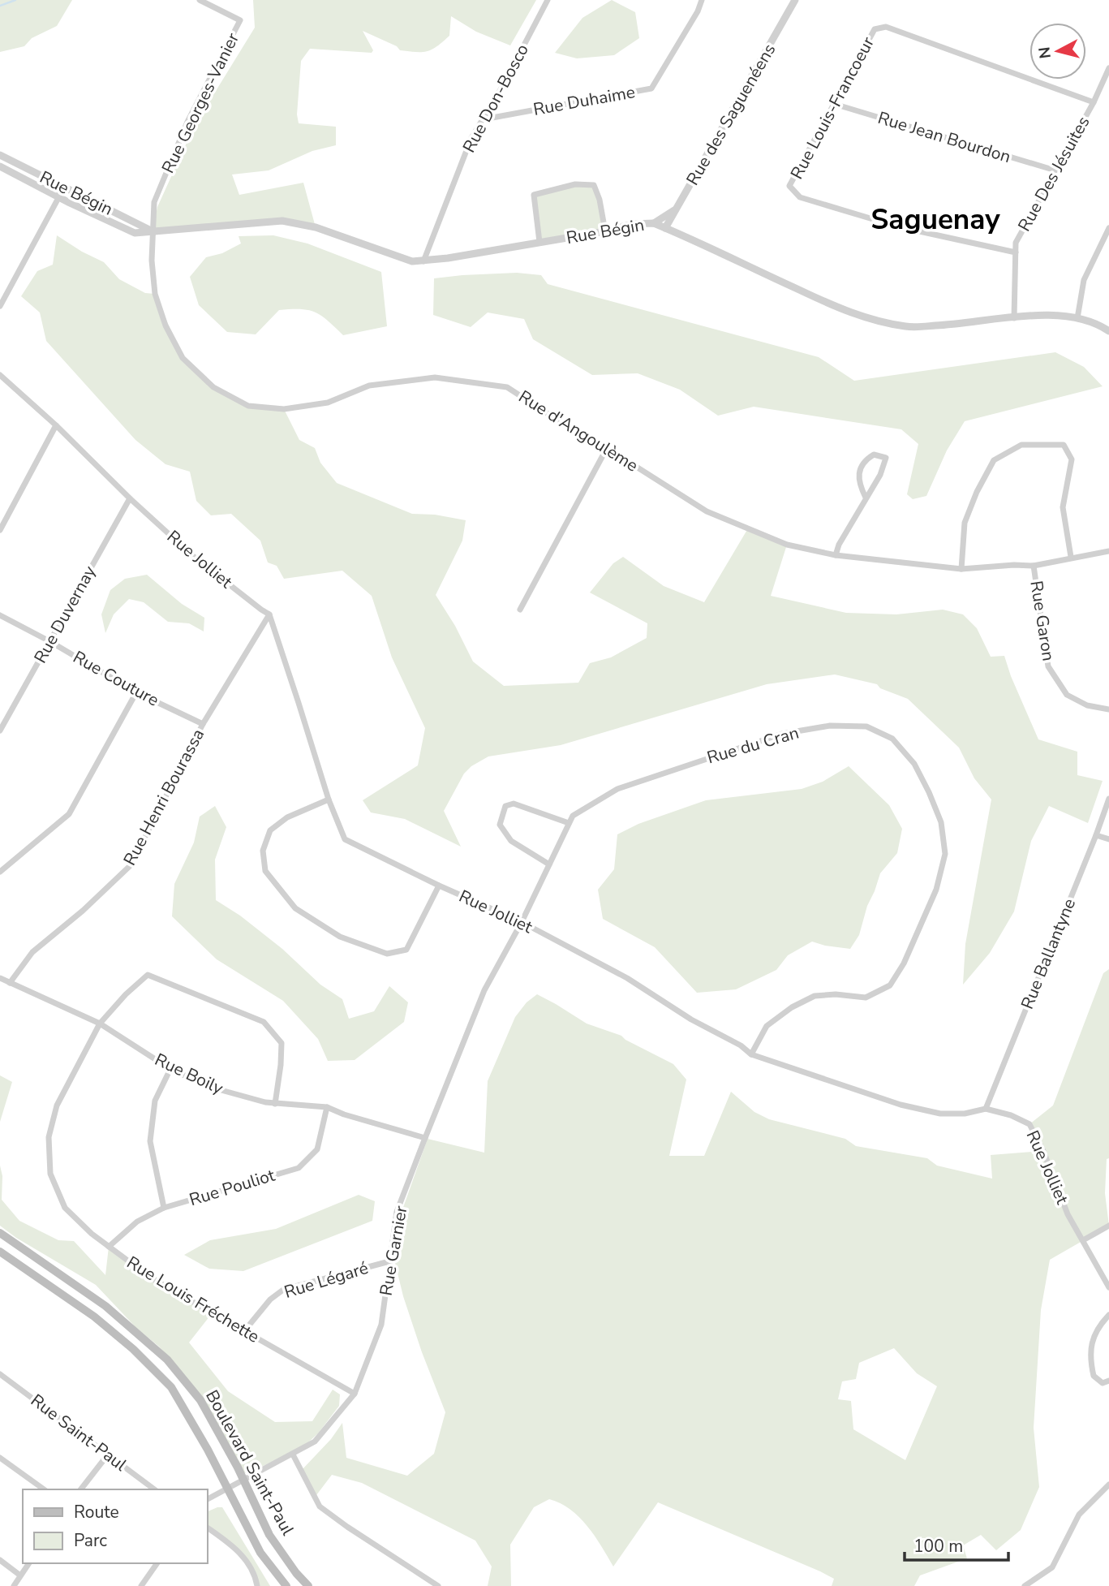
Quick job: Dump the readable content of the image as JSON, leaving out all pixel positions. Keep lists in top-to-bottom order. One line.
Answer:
{"streets":{"main road":["Boulevard Saint-Paul"],"street":["Rue Don-Bosco","Rue Duhaime","Rue Georges-Vanier","Rue Louis-Francoeur","Rue des Saguenéens","Rue Jean Bourdon","Rue Des Jésuites","Rue Bégin","Rue d'Angoulème","Rue Jolliet","Rue Duvernay","Rue Garon","Rue Couture","Rue du Cran","Rue Henri Bourassa","Rue Ballantyne","Rue Boily","Rue Pouliot","Rue Garnier","Rue Légaré","Rue Louis Fréchette","Rue Saint-Paul"]},"crossings":[["Rue Don-Bosco","Rue Duhaime"],["Rue Don-Bosco","Rue Bégin"],["Rue Georges-Vanier","Rue Bégin"],["Rue Georges-Vanier","Rue d'Angoulème"],["Rue Louis-Francoeur","Rue Jean Bourdon"],["Rue Louis-Francoeur","Rue Des Jésuites"],["Rue des Saguenéens","Rue Bégin"],["Rue Jean Bourdon","Rue Des Jésuites"],["Rue Des Jésuites","Rue Bégin"],["Rue Bégin","Rue d'Angoulème"],["Rue d'Angoulème","Rue Garon"],["Rue Jolliet","Rue Duvernay"],["Rue Jolliet","Rue du Cran"],["Rue Jolliet","Rue Henri Bourassa"],["Rue Jolliet","Rue Ballantyne"],["Rue Jolliet","Rue Garnier"],["Rue Duvernay","Rue Couture"],["Rue Couture","Rue Henri Bourassa"],["Rue du Cran","Rue Garnier"],["Rue Henri Bourassa","Rue Boily"],["Rue Boily","Rue Pouliot"],["Rue Boily","Rue Garnier"],["Rue Boily","Rue Louis Fréchette"],["Rue Pouliot","Rue Louis Fréchette"],["Rue Garnier","Rue Légaré"],["Rue Garnier","Rue Louis Fréchette"],["Rue Garnier","Boulevard Saint-Paul"],["Rue Légaré","Rue Louis Fréchette"]],"districts":["Saguenay"],"legend":["Route","Parc"],"scale_bar":"100 m","north":"left"}
